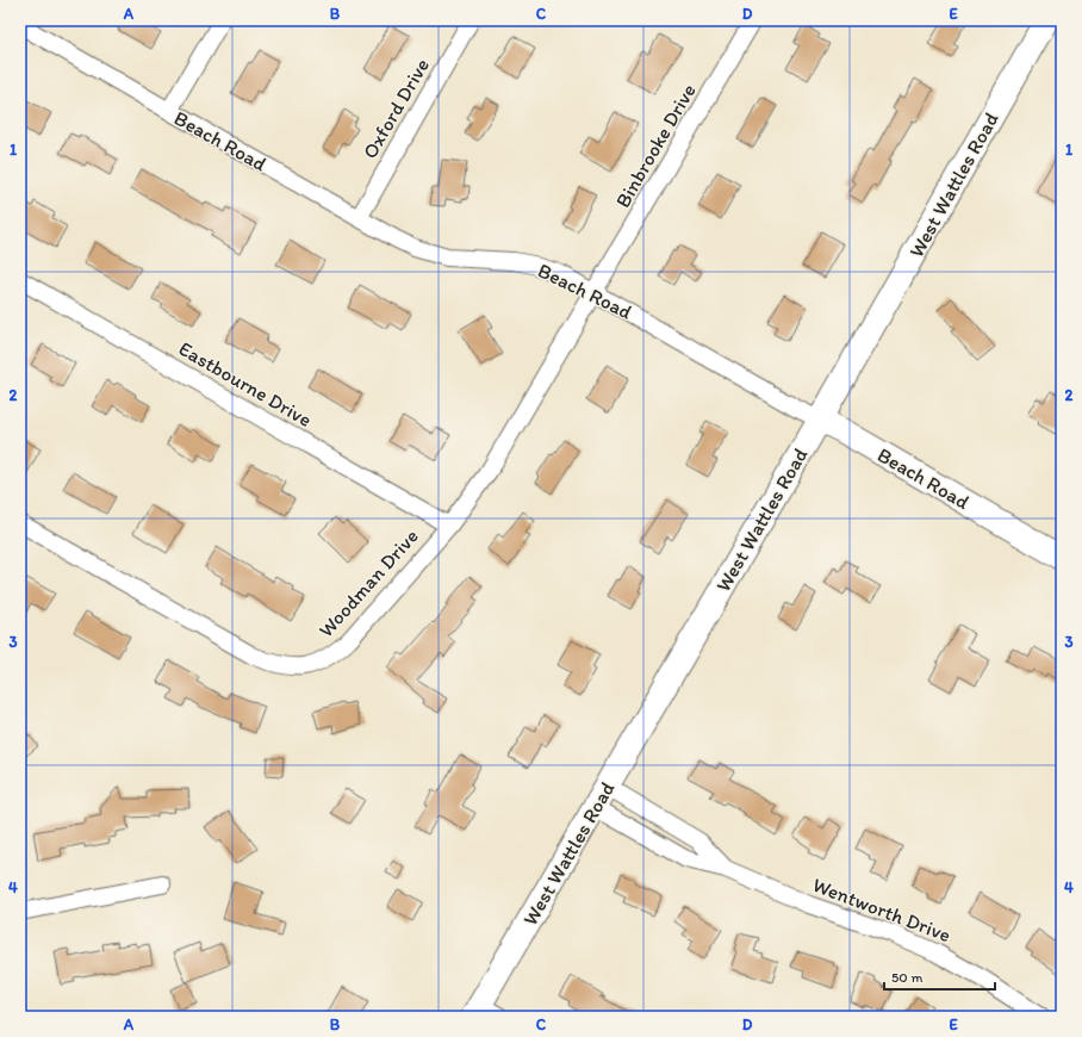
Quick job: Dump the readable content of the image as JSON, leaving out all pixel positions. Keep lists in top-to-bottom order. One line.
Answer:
{"streets":{"street":["Oxford Drive","Beach Road","Binbrooke Drive","West Wattles Road","Eastbourne Drive","Woodman Drive","Wentworth Drive"]},"crossings":[["Oxford Drive","Beach Road"],["Beach Road","Binbrooke Drive"],["Beach Road","West Wattles Road"],["Beach Road","Woodman Drive"],["Binbrooke Drive","Woodman Drive"],["West Wattles Road","Wentworth Drive"],["Eastbourne Drive","Woodman Drive"]],"scale_bar":"50 m","grid":{"columns":["A","B","C","D","E"],"rows":["1","2","3","4"]}}
